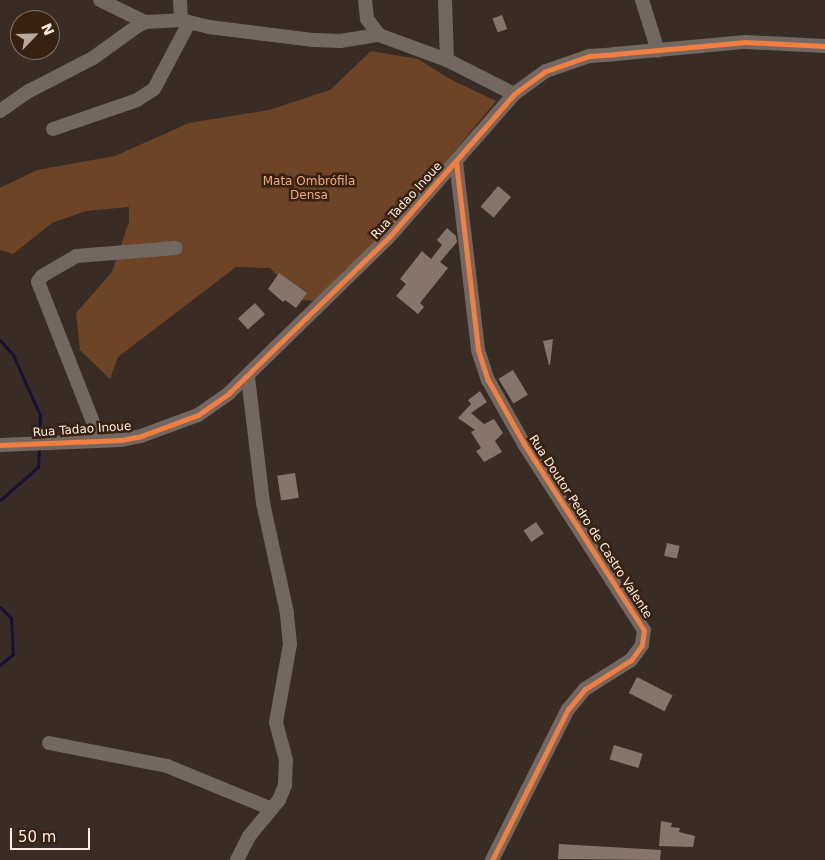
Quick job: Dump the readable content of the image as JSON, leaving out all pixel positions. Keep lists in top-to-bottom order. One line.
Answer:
{"streets":{"street":["Rua Tadao Inoue","Rua Doutor Pedro de Castro Valente"]},"crossings":[["Rua Tadao Inoue","Rua Doutor Pedro de Castro Valente"]],"parks":["Mata Ombrófila Densa"],"scale_bar":"50 m","north":"top right"}
